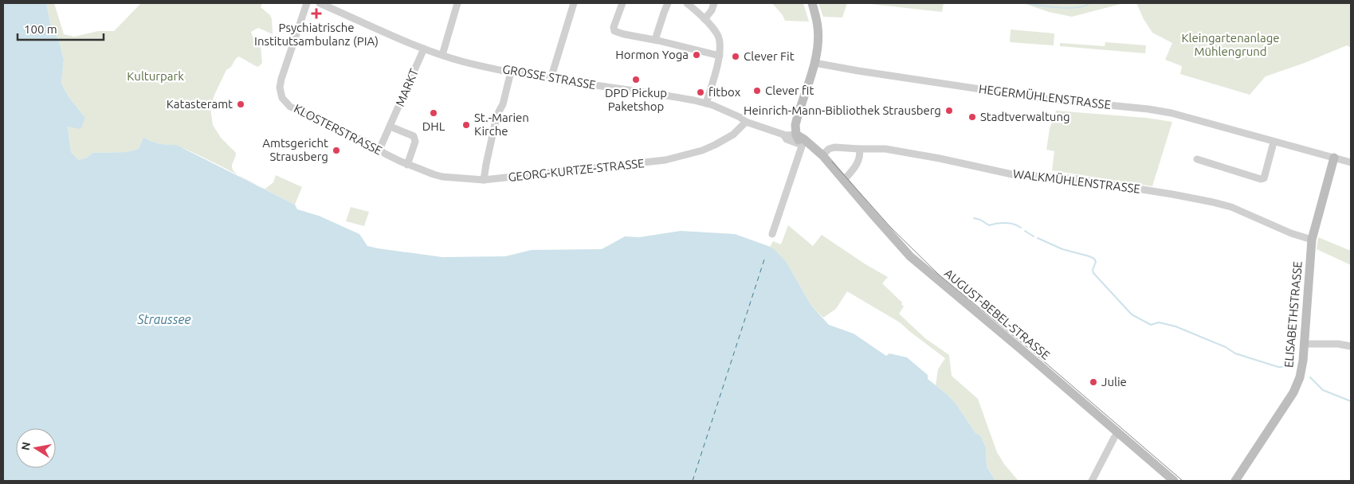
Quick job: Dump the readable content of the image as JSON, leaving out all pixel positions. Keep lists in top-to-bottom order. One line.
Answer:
{"streets":{"street":["GROSSE STRASSE","MARKT","HEGERMÜHLENSTRASSE","KLOSTERSTRASSE","GEORG-KURTZE-STRASSE","WALKMÜHLENSTRASSE","AUGUST-BEBEL-STRASSE","ELISABETHSTRASSE"]},"crossings":[["GROSSE STRASSE","MARKT"],["GROSSE STRASSE","GEORG-KURTZE-STRASSE"],["GROSSE STRASSE","AUGUST-BEBEL-STRASSE"],["MARKT","KLOSTERSTRASSE"],["HEGERMÜHLENSTRASSE","ELISABETHSTRASSE"],["KLOSTERSTRASSE","GEORG-KURTZE-STRASSE"],["WALKMÜHLENSTRASSE","AUGUST-BEBEL-STRASSE"],["WALKMÜHLENSTRASSE","ELISABETHSTRASSE"]],"water":["Straussee"],"parks":["Kleingartenanlage Mühlengrund","Kulturpark"],"places":{"health":["Psychiatrische Institutsambulanz (PIA)"],"other":["Hormon Yoga","Clever Fit","DPD Pickup Paketshop","Clever fit","fitbox","Katasteramt","Heinrich-Mann-Bibliothek Strausberg","DHL","Stadtverwaltung","St.-Marien Kirche","Amtsgericht Strausberg","Julie"]},"scale_bar":"100 m","north":"left"}
